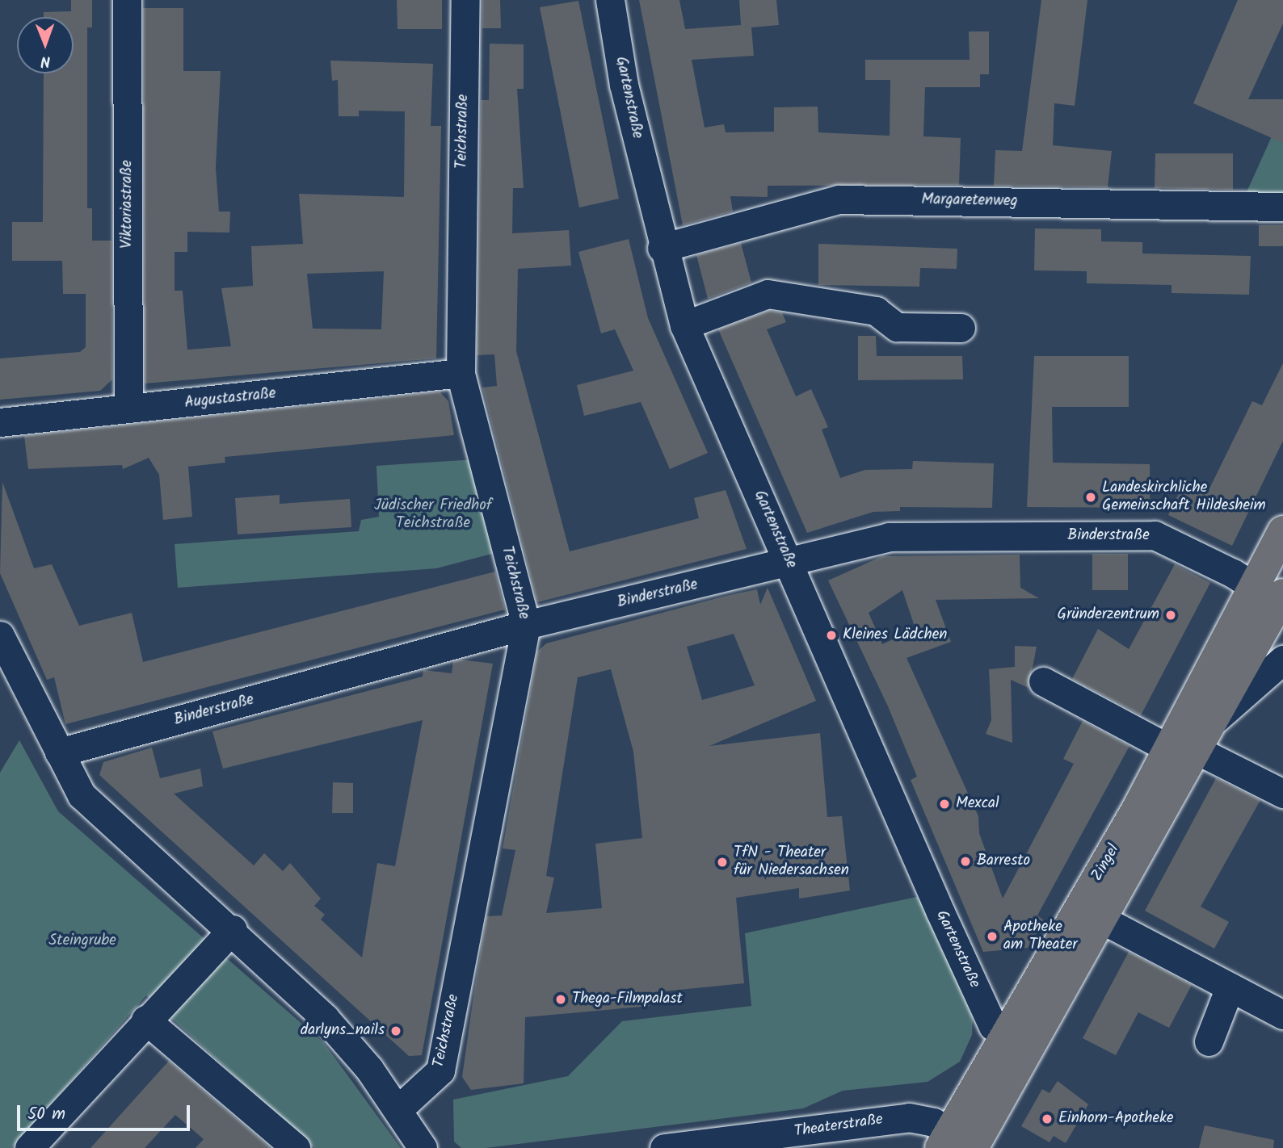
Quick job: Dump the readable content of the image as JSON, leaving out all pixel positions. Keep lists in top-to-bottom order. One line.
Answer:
{"streets":{"main road":["Zingel"],"street":["Gartenstraße","Teichstraße","Margaretenweg","Viktoriastraße","Augustastraße","Binderstraße","Theaterstraße"]},"crossings":[["Gartenstraße","Margaretenweg"],["Gartenstraße","Binderstraße"],["Gartenstraße","Zingel"],["Teichstraße","Augustastraße"],["Teichstraße","Binderstraße"],["Viktoriastraße","Augustastraße"],["Binderstraße","Zingel"],["Zingel","Theaterstraße"]],"parks":["Jüdischer Friedhof Teichstraße","Steingrube"],"places":["Landeskirchliche Gemeinschaft Hildesheim","Gründerzentrum","Kleines Lädchen","Mexcal","Barresto","TfN - Theater für Niedersachsen","Apotheke am Theater","Thega-Filmpalast","darlyns_nails","Einhorn-Apotheke"],"scale_bar":"50 m","north":"bottom"}
